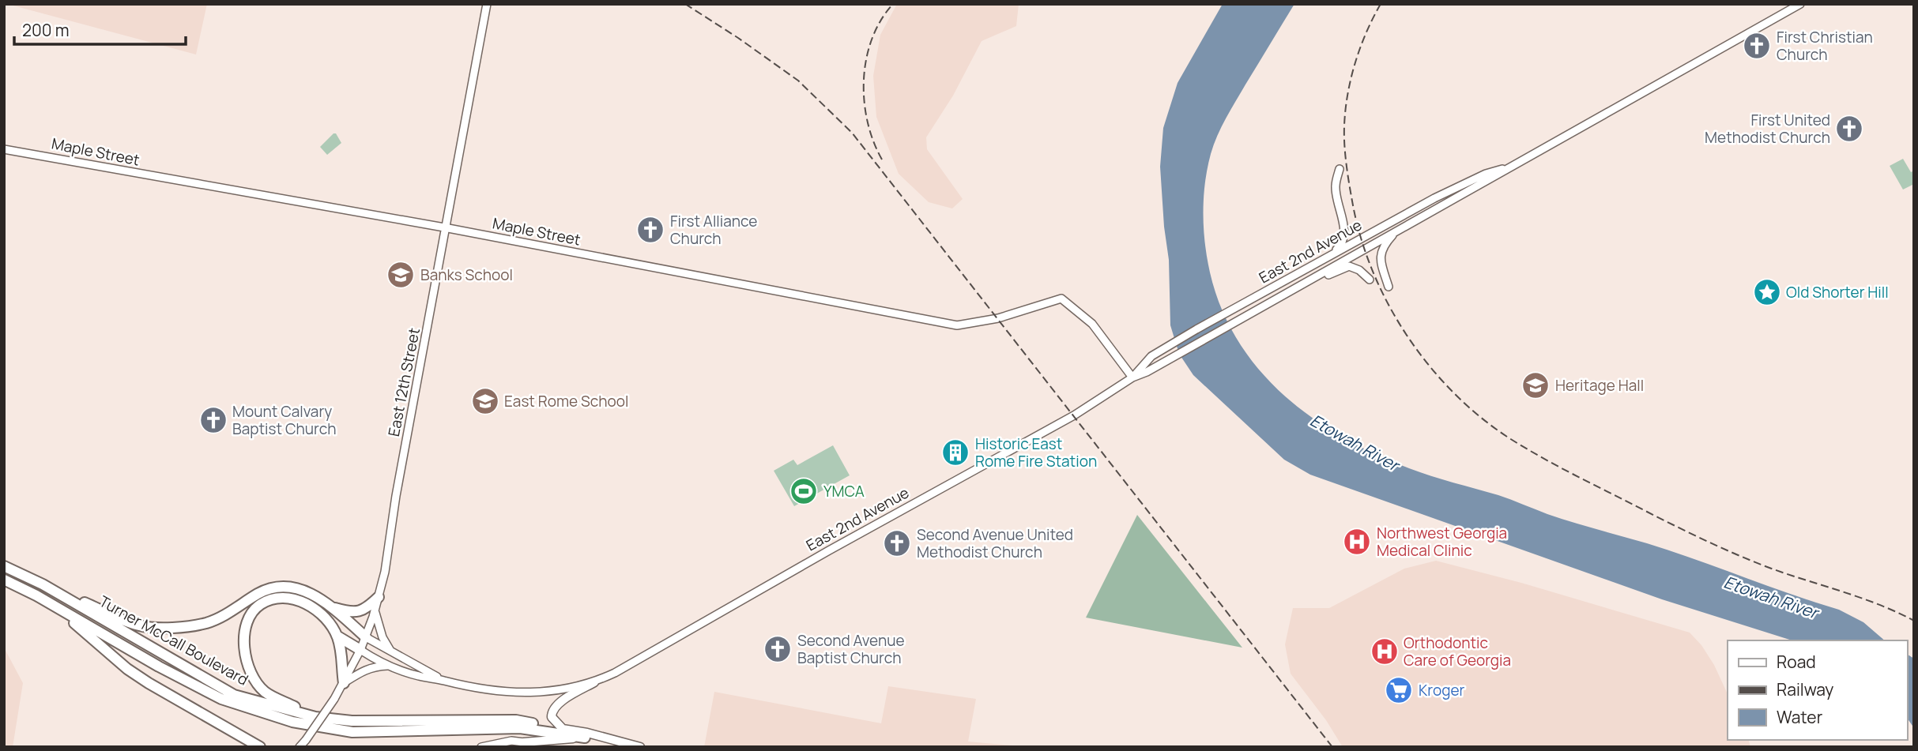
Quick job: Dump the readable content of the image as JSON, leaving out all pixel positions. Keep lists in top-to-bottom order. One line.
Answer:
{"streets":{"highway":["Turner McCall Boulevard"],"main road":["Maple Street","East 2nd Avenue","East 12th Street"]},"crossings":[["Maple Street","East 2nd Avenue"],["Maple Street","East 12th Street"]],"water":["Etowah River"],"places":{"church":["First Christian Church","First United Methodist Church","First Alliance Church","Mount Calvary Baptist Church","Second Avenue United Methodist Church","Second Avenue Baptist Church"],"school or university":["Banks School","Heritage Hall","East Rome School"],"place":["Old Shorter Hill"],"building":["Historic East Rome Fire Station"],"sports":["YMCA"],"hospital":["Northwest Georgia Medical Clinic","Orthodontic Care of Georgia"],"supermarket":["Kroger"]},"legend":["Road","Railway","Water"],"scale_bar":"200 m"}
